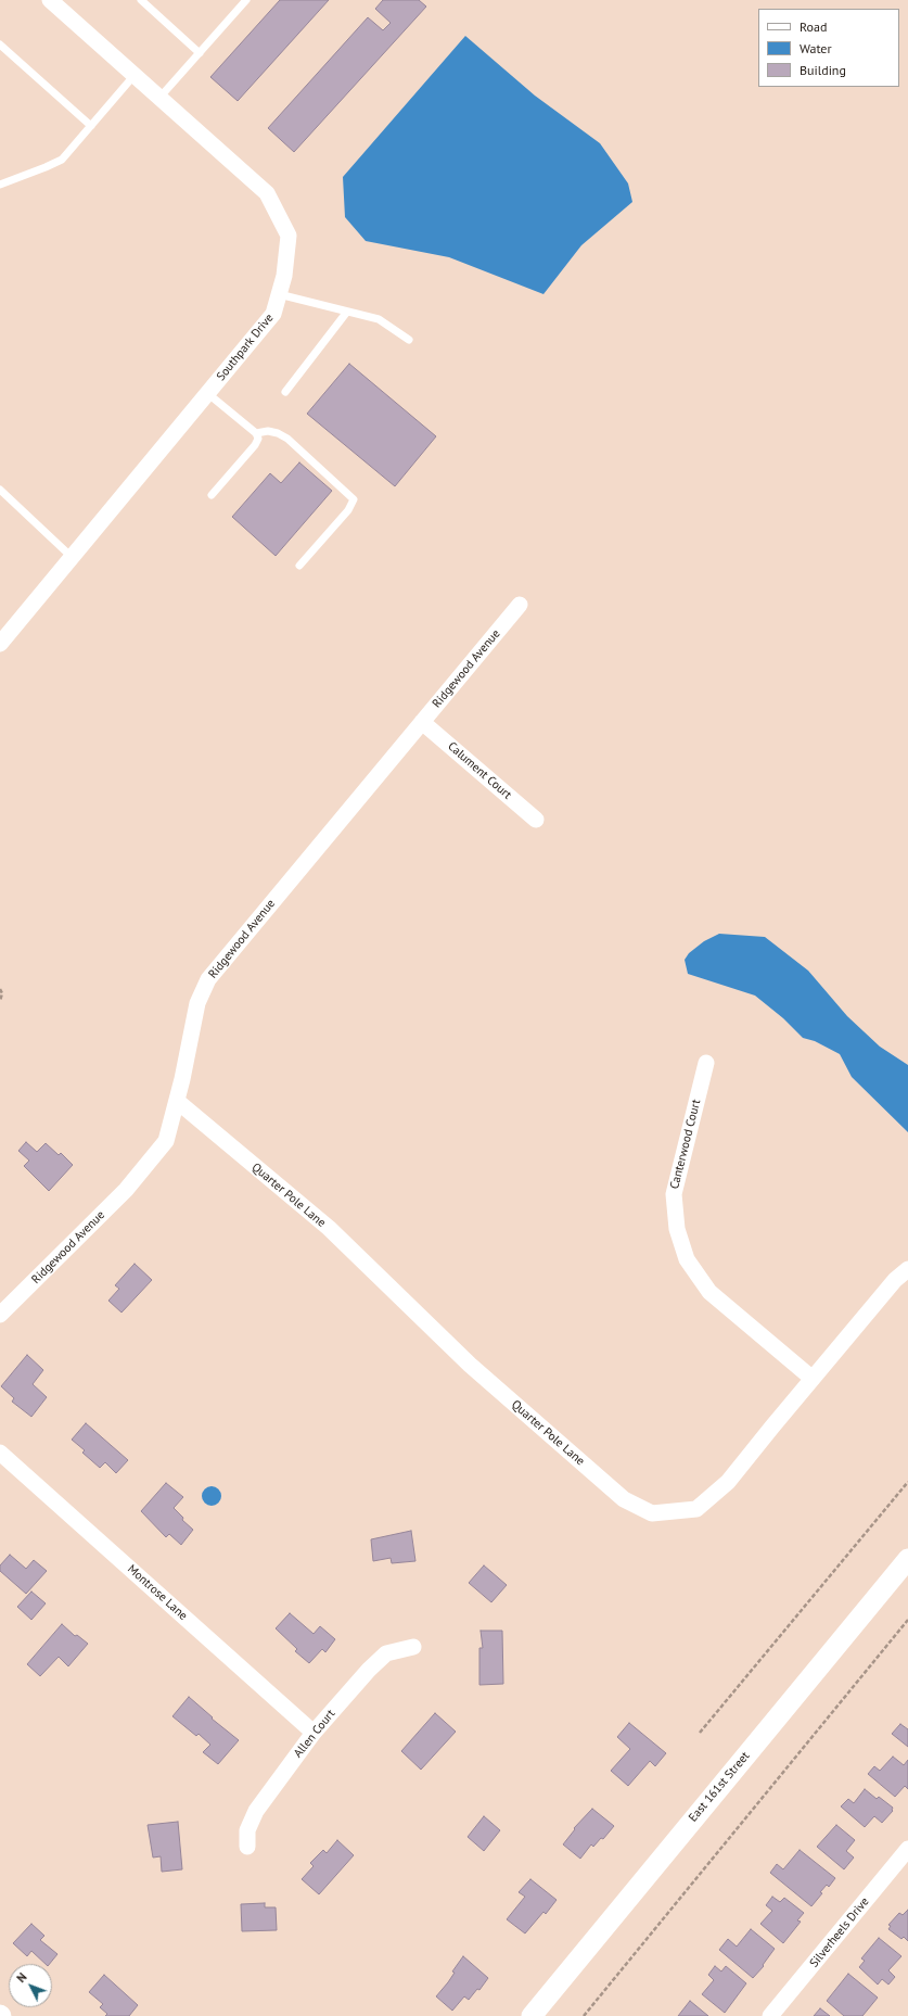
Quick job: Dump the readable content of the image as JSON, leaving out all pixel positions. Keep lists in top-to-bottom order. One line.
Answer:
{"streets":{"street":["Southpark Drive","Ridgewood Avenue","Calument Court","Canterwood Court","Quarter Pole Lane","Montrose Lane","Allen Court","East 161st Street","Silverheels Drive"]},"crossings":[["Ridgewood Avenue","Calument Court"],["Ridgewood Avenue","Quarter Pole Lane"],["Canterwood Court","Quarter Pole Lane"],["Montrose Lane","Allen Court"]],"legend":["Road","Water","Building"],"north":"top left"}
